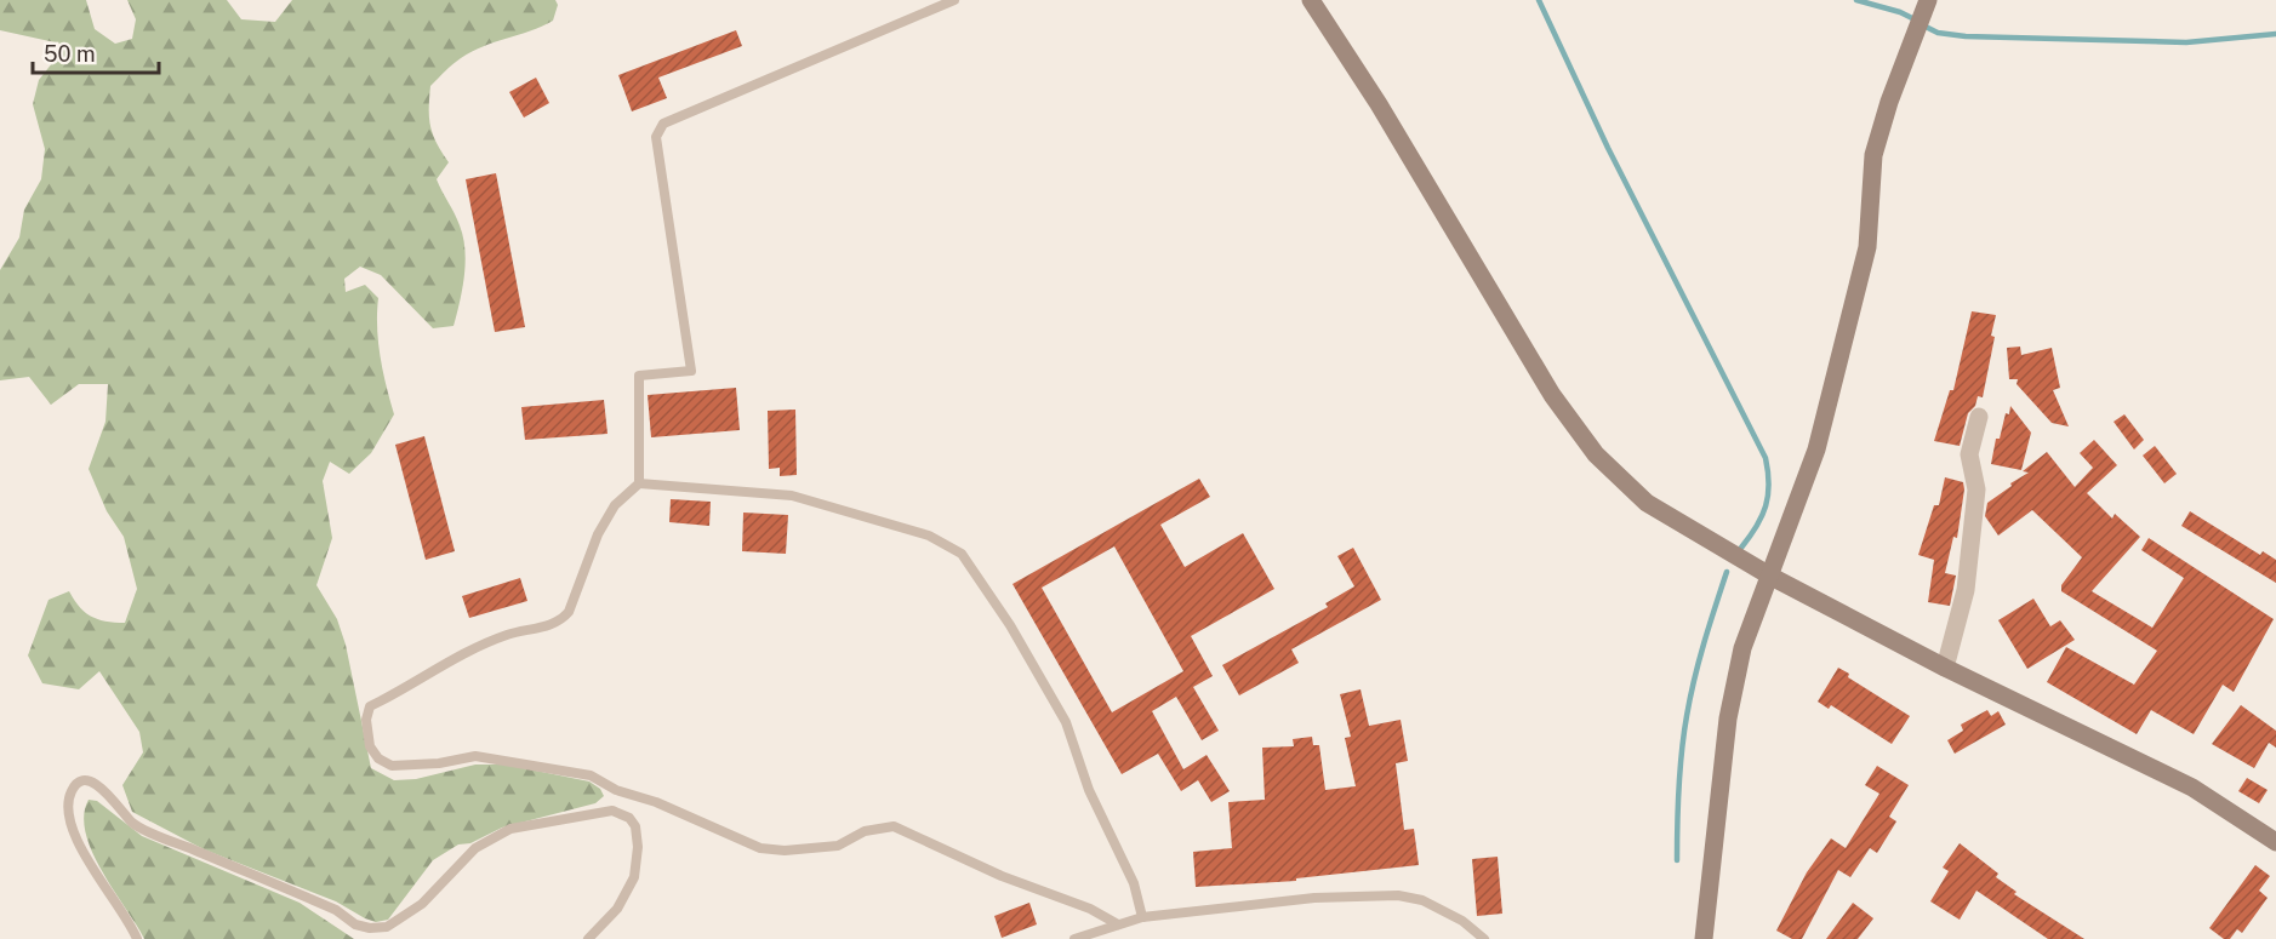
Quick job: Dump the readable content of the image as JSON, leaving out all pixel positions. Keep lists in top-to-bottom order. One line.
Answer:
{"scale_bar":"50 m"}
